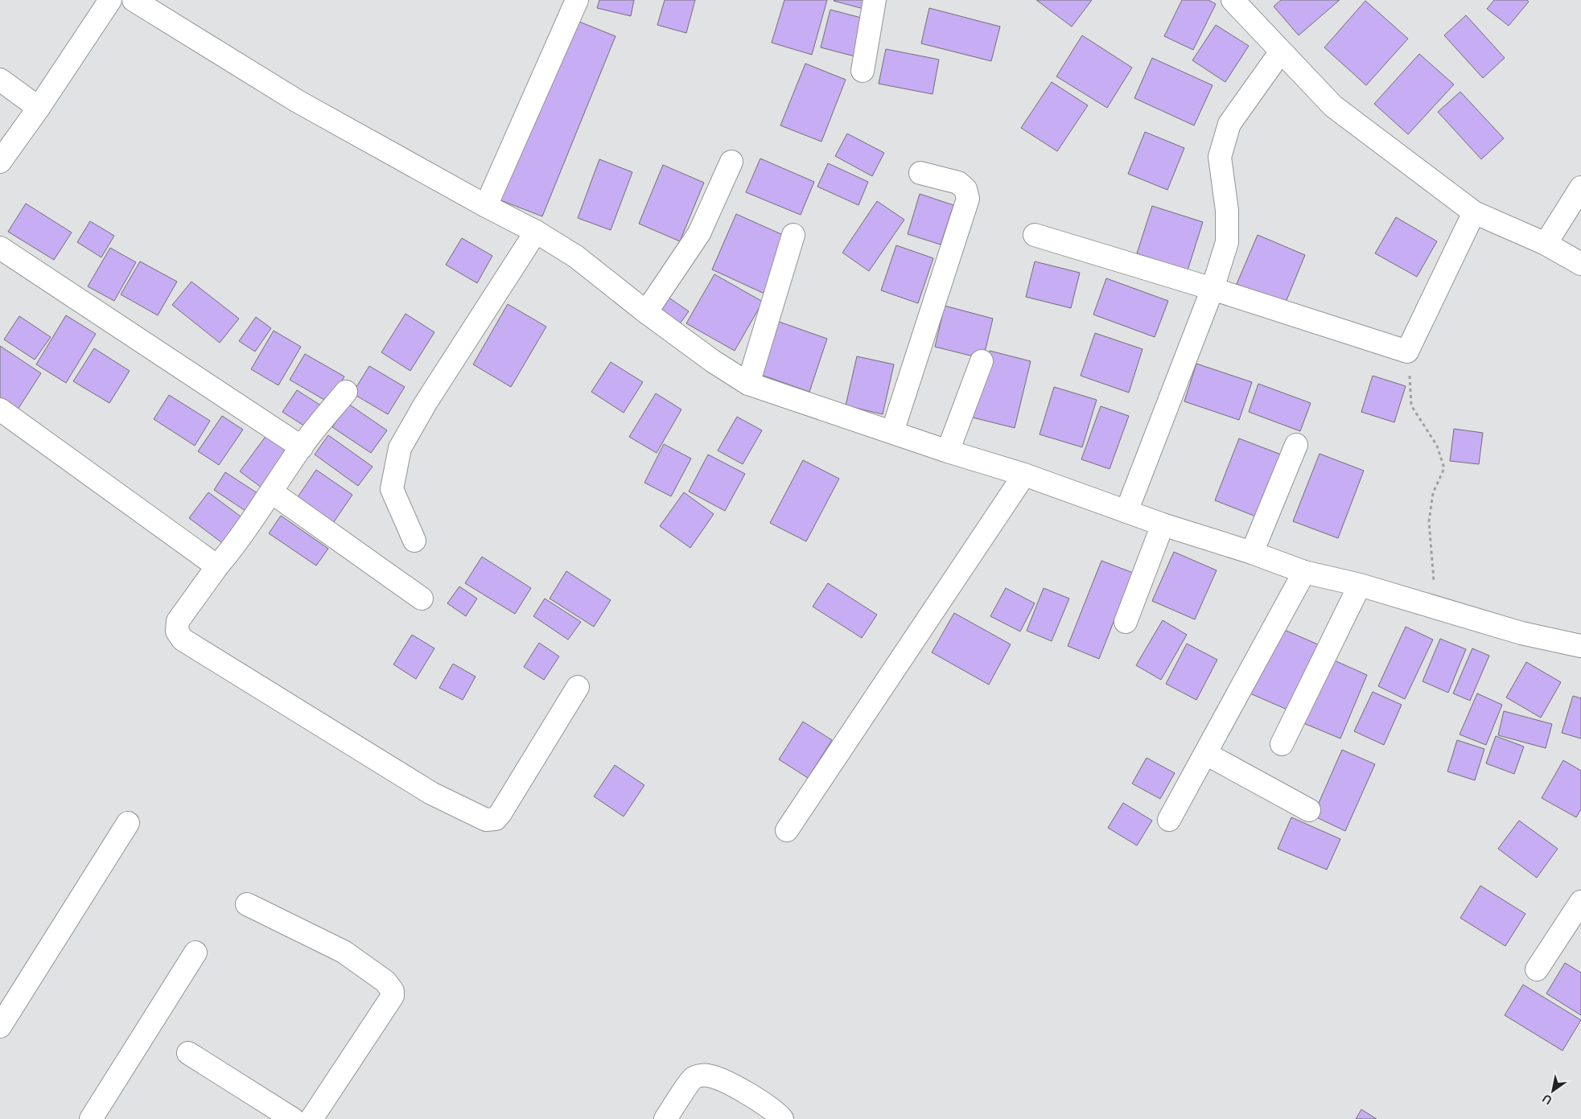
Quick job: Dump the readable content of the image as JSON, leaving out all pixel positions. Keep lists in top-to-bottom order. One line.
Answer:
{"north":"bottom left"}
